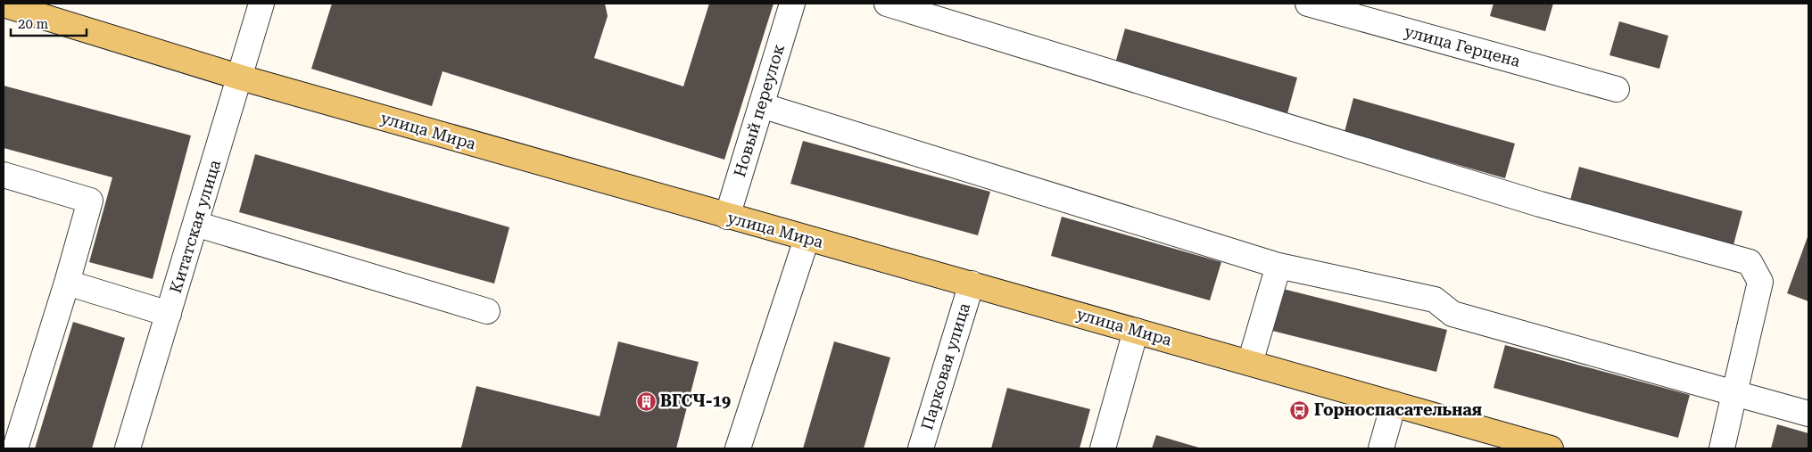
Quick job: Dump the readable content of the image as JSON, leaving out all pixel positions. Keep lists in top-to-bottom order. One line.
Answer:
{"streets":{"main road":["улица Мира"],"street":["улица Герцена","Новый переулок","Китатская улица","Парковая улица"]},"crossings":[["Новый переулок","улица Мира"],["улица Мира","Китатская улица"],["улица Мира","Парковая улица"]],"places":{"building":["ВГСЧ-19"],"bus stop":["Горноспасательная"]},"scale_bar":"20 m"}
